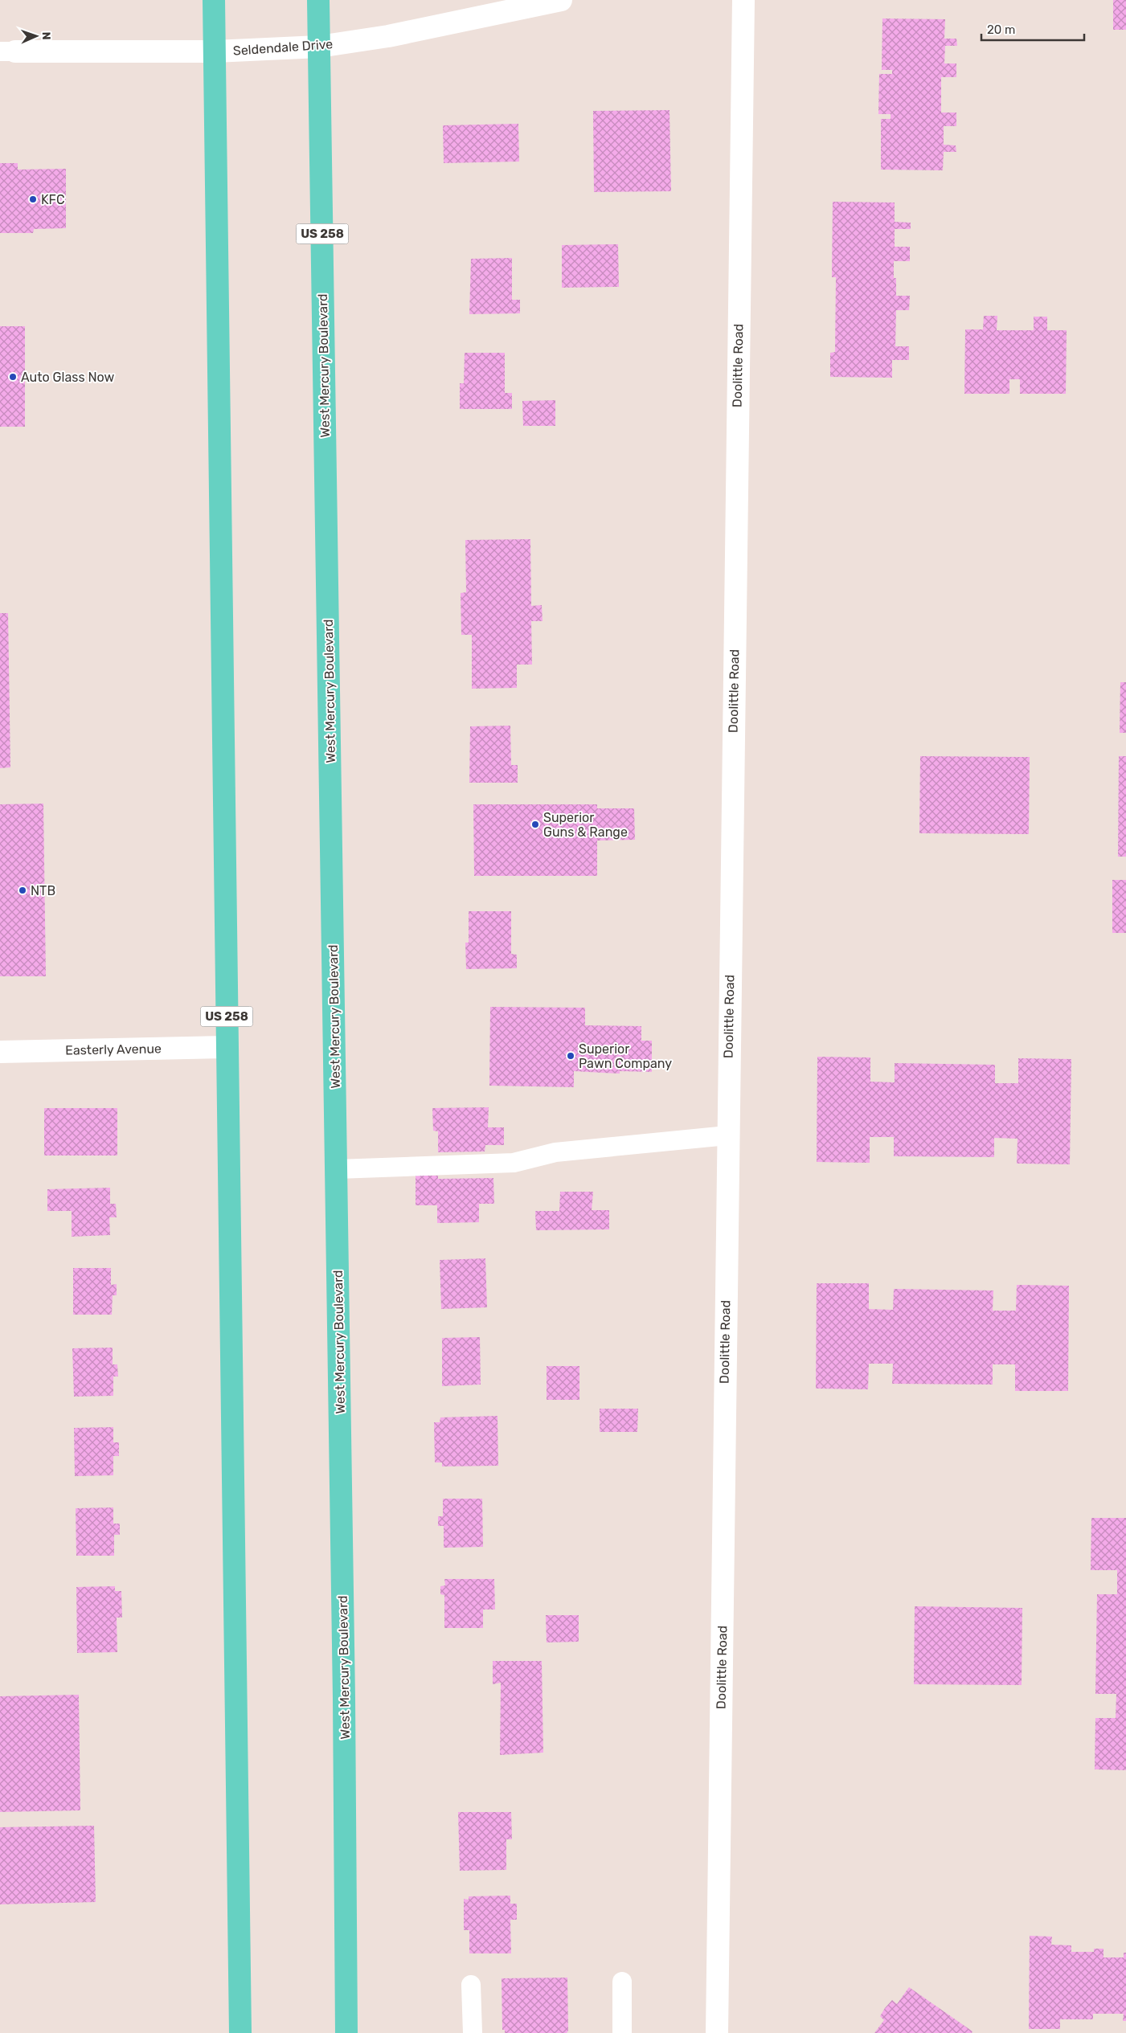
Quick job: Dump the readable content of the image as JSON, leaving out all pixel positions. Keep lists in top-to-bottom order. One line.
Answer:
{"streets":{"main road":["US 258","West Mercury Boulevard"],"street":["Seldendale Drive","Doolittle Road","Easterly Avenue"]},"crossings":[["Seldendale Drive","US 258"],["Seldendale Drive","West Mercury Boulevard"],["US 258","Easterly Avenue"]],"places":["KFC","Auto Glass Now","Superior Guns & Range","NTB","Superior Pawn Company"],"scale_bar":"20 m","north":"right"}
